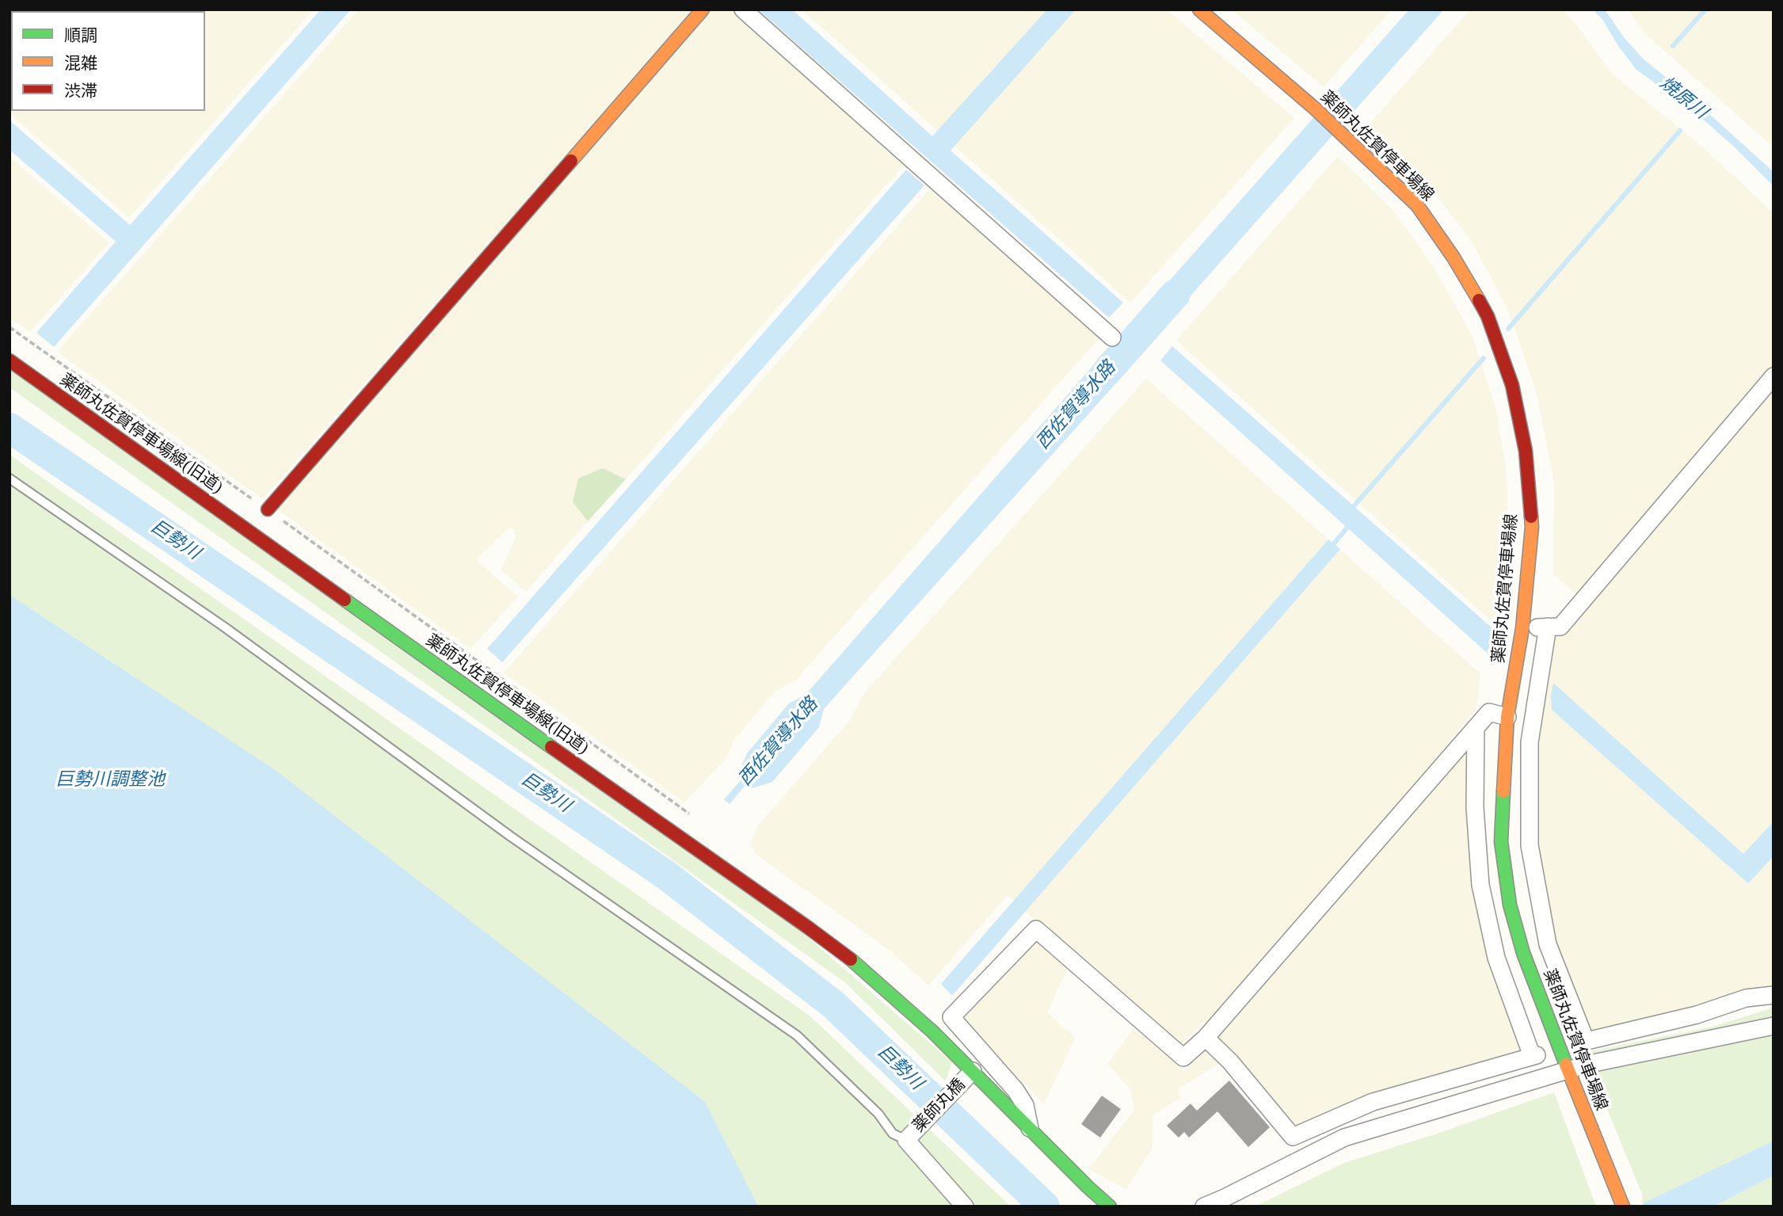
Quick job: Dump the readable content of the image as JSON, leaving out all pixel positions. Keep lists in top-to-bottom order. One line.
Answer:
{"streets":{"street":["薬師丸佐賀停車場線","薬師丸佐賀停車場線(旧道)","薬師丸橋"]},"crossings":[["薬師丸佐賀停車場線(旧道)","薬師丸橋"]],"water":["焼原川","西佐賀導水路","巨勢川","巨勢川調整池"],"legend":["順調","混雑","渋滞"]}
